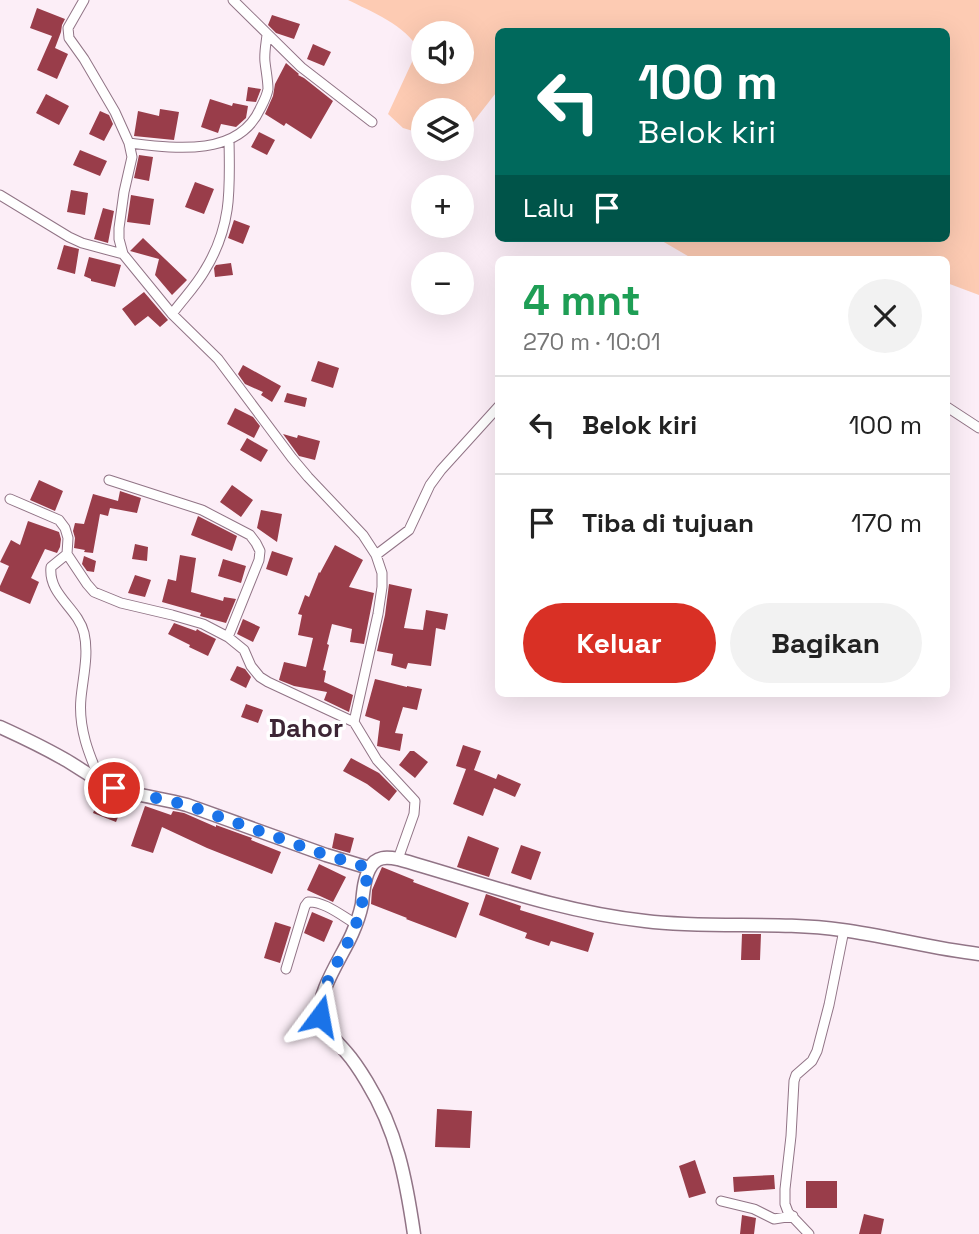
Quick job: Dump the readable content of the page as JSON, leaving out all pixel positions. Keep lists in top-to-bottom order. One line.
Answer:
{"districts":["Dahor"],"page":{"map_buttons":["+","−"],"turn":["100 m","Belok kiri"],"then":"Lalu","heading":["4 mnt","270 m · 10:01"],"list":[{"name":"Belok kiri","value":"100 m"},{"name":"Tiba di tujuan","value":"170 m"}],"buttons":["Keluar","Bagikan"]}}
